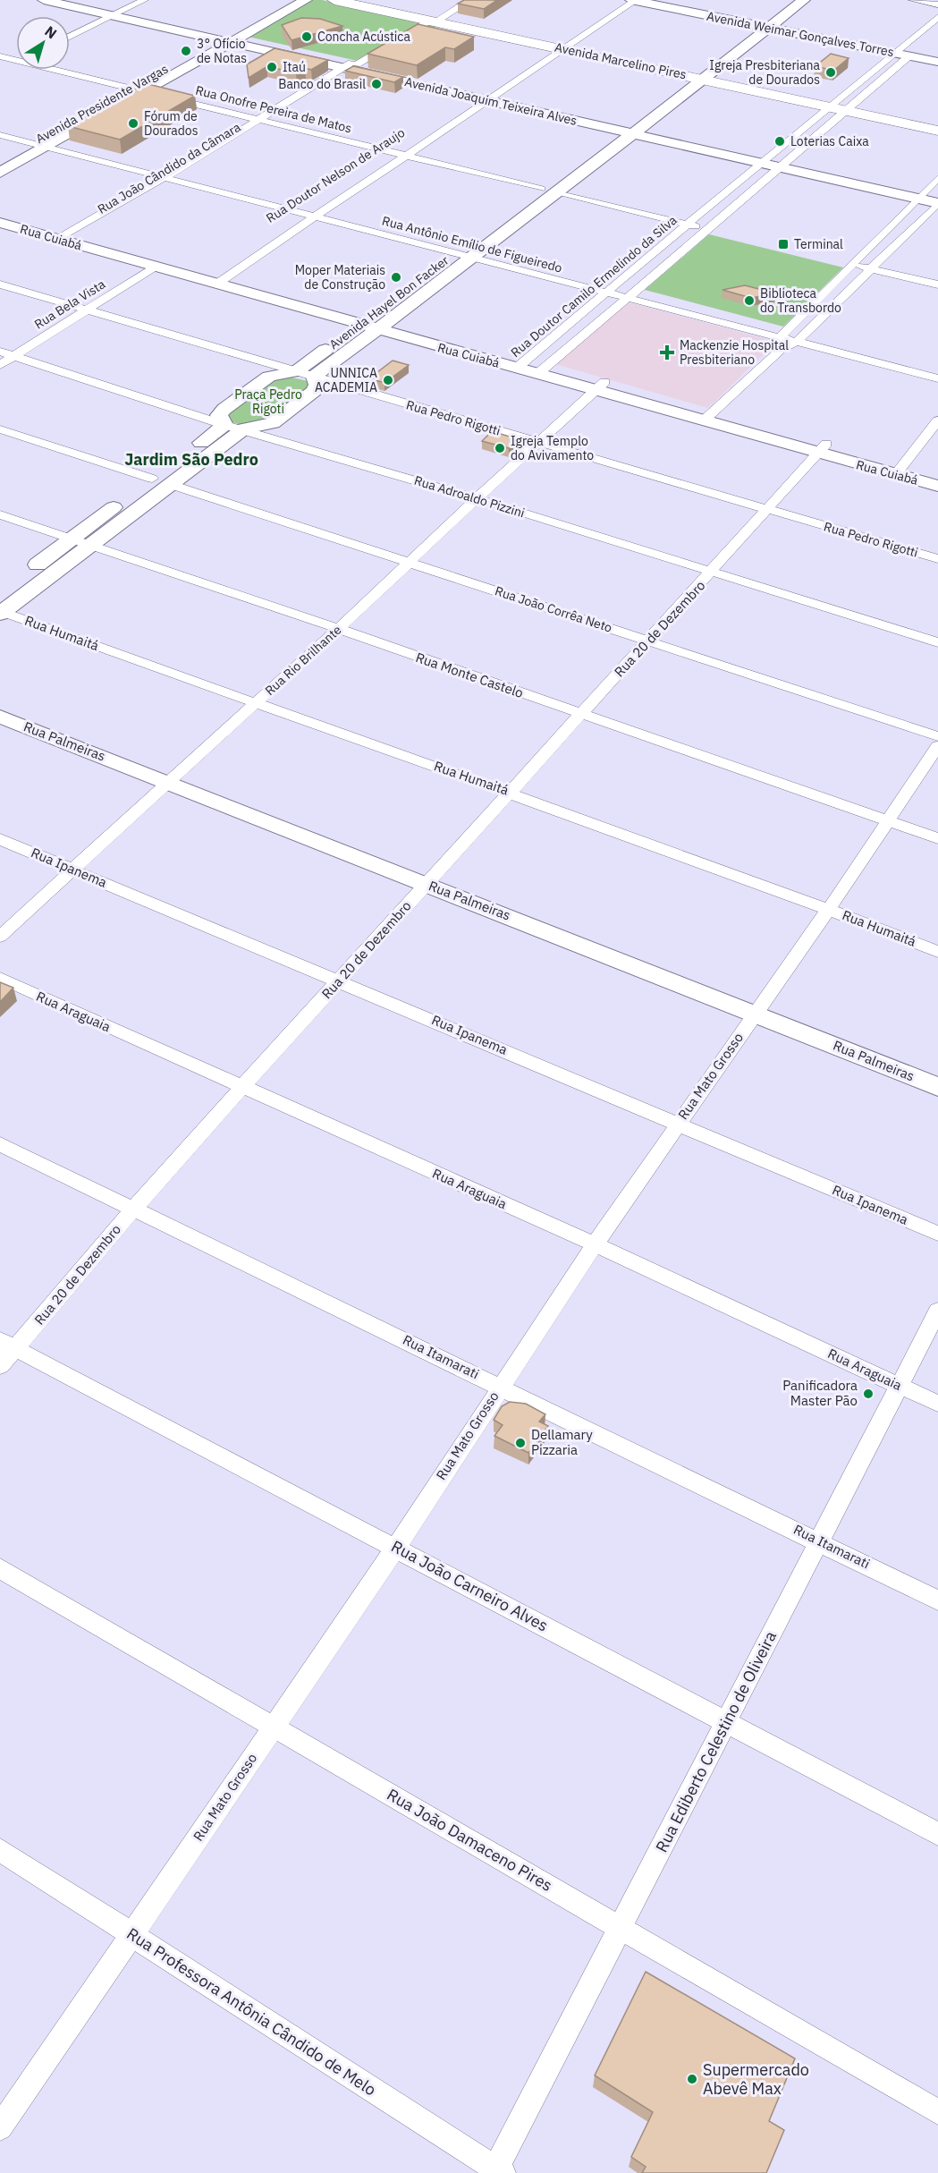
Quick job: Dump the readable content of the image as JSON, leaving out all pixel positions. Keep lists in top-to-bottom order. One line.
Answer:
{"streets":{"main road":["Avenida Weimar Gonçalves Torres","Avenida Marcelino Pires","Avenida Joaquim Teixeira Alves","Avenida Presidente Vargas","Rua Cuiabá","Avenida Hayel Bon Facker","Rua Palmeiras"],"street":["Rua Onofre Pereira de Matos","Rua João Cândido da Câmara","Rua Doutor Nelson de Araujo","Rua Antônio Emílio de Figueiredo","Rua Doutor Camilo Ermelindo da Silva","Rua Bela Vista","Rua Pedro Rigotti","Rua Adroaldo Pizzini","Rua João Corrêa Neto","Rua 20 de Dezembro","Rua Humaitá","Rua Rio Brilhante","Rua Monte Castelo","Rua Ipanema","Rua Araguaia","Rua Mato Grosso","Rua Itamarati","Rua João Carneiro Alves","Rua Ediberto Celestino de Oliveira","Rua João Damaceno Pires","Rua Professora Antônia Cândido de Melo"]},"crossings":[["Avenida Weimar Gonçalves Torres","Avenida Hayel Bon Facker"],["Avenida Marcelino Pires","Rua Doutor Nelson de Araujo"],["Avenida Marcelino Pires","Avenida Hayel Bon Facker"],["Avenida Joaquim Teixeira Alves","Avenida Presidente Vargas"],["Avenida Joaquim Teixeira Alves","Rua João Cândido da Câmara"],["Avenida Joaquim Teixeira Alves","Rua Doutor Nelson de Araujo"],["Avenida Joaquim Teixeira Alves","Rua Doutor Camilo Ermelindo da Silva"],["Avenida Joaquim Teixeira Alves","Avenida Hayel Bon Facker"],["Avenida Presidente Vargas","Rua Onofre Pereira de Matos"],["Avenida Presidente Vargas","Rua Antônio Emílio de Figueiredo"],["Rua Onofre Pereira de Matos","Rua João Cândido da Câmara"],["Rua Onofre Pereira de Matos","Rua Doutor Nelson de Araujo"],["Rua Onofre Pereira de Matos","Rua Doutor Camilo Ermelindo da Silva"],["Rua Onofre Pereira de Matos","Avenida Hayel Bon Facker"],["Rua João Cândido da Câmara","Rua Cuiabá"],["Rua João Cândido da Câmara","Rua Antônio Emílio de Figueiredo"],["Rua Doutor Nelson de Araujo","Rua Cuiabá"],["Rua Doutor Nelson de Araujo","Rua Antônio Emílio de Figueiredo"],["Rua Cuiabá","Rua Doutor Camilo Ermelindo da Silva"],["Rua Cuiabá","Avenida Hayel Bon Facker"],["Rua Cuiabá","Rua Bela Vista"],["Rua Cuiabá","Rua 20 de Dezembro"],["Rua Cuiabá","Rua Rio Brilhante"],["Rua Antônio Emílio de Figueiredo","Rua Doutor Camilo Ermelindo da Silva"],["Rua Antônio Emílio de Figueiredo","Avenida Hayel Bon Facker"],["Avenida Hayel Bon Facker","Rua Pedro Rigotti"],["Avenida Hayel Bon Facker","Rua Adroaldo Pizzini"],["Avenida Hayel Bon Facker","Rua João Corrêa Neto"],["Avenida Hayel Bon Facker","Rua Humaitá"],["Avenida Hayel Bon Facker","Rua Monte Castelo"],["Rua Bela Vista","Rua Pedro Rigotti"],["Rua Bela Vista","Rua Adroaldo Pizzini"],["Rua Pedro Rigotti","Rua 20 de Dezembro"],["Rua Pedro Rigotti","Rua Rio Brilhante"],["Rua Adroaldo Pizzini","Rua 20 de Dezembro"],["Rua Adroaldo Pizzini","Rua Rio Brilhante"],["Rua João Corrêa Neto","Rua 20 de Dezembro"],["Rua João Corrêa Neto","Rua Rio Brilhante"],["Rua 20 de Dezembro","Rua Humaitá"],["Rua 20 de Dezembro","Rua Monte Castelo"],["Rua 20 de Dezembro","Rua Palmeiras"],["Rua 20 de Dezembro","Rua Ipanema"],["Rua 20 de Dezembro","Rua Araguaia"],["Rua 20 de Dezembro","Rua Itamarati"],["Rua 20 de Dezembro","Rua João Carneiro Alves"],["Rua Humaitá","Rua Rio Brilhante"],["Rua Humaitá","Rua Mato Grosso"],["Rua Rio Brilhante","Rua Monte Castelo"],["Rua Rio Brilhante","Rua Palmeiras"],["Rua Rio Brilhante","Rua Ipanema"],["Rua Monte Castelo","Rua Mato Grosso"],["Rua Palmeiras","Rua Mato Grosso"],["Rua Ipanema","Rua Mato Grosso"],["Rua Araguaia","Rua Mato Grosso"],["Rua Araguaia","Rua Ediberto Celestino de Oliveira"],["Rua Mato Grosso","Rua Itamarati"],["Rua Mato Grosso","Rua João Carneiro Alves"],["Rua Mato Grosso","Rua João Damaceno Pires"],["Rua Mato Grosso","Rua Professora Antônia Cândido de Melo"],["Rua Itamarati","Rua Ediberto Celestino de Oliveira"],["Rua João Carneiro Alves","Rua Ediberto Celestino de Oliveira"],["Rua Ediberto Celestino de Oliveira","Rua João Damaceno Pires"],["Rua Ediberto Celestino de Oliveira","Rua Professora Antônia Cândido de Melo"]],"districts":["Jardim São Pedro"],"parks":["Praça Pedro Rigoti"],"places":{"other":["Concha Acústica","3° Ofício de Notas","Itaú","Igreja Presbiteriana de Dourados","Banco do Brasil","Fórum de Dourados","Loterias Caixa","Moper Materiais de Construção","Biblioteca do Transbordo","UNNICA ACADEMIA","Igreja Templo do Avivamento","Panificadora Master Pão","Dellamary Pizzaria","Supermercado Abevê Max"],"transit":["Terminal"],"health":["Mackenzie Hospital Presbiteriano"]},"north":"top right"}
